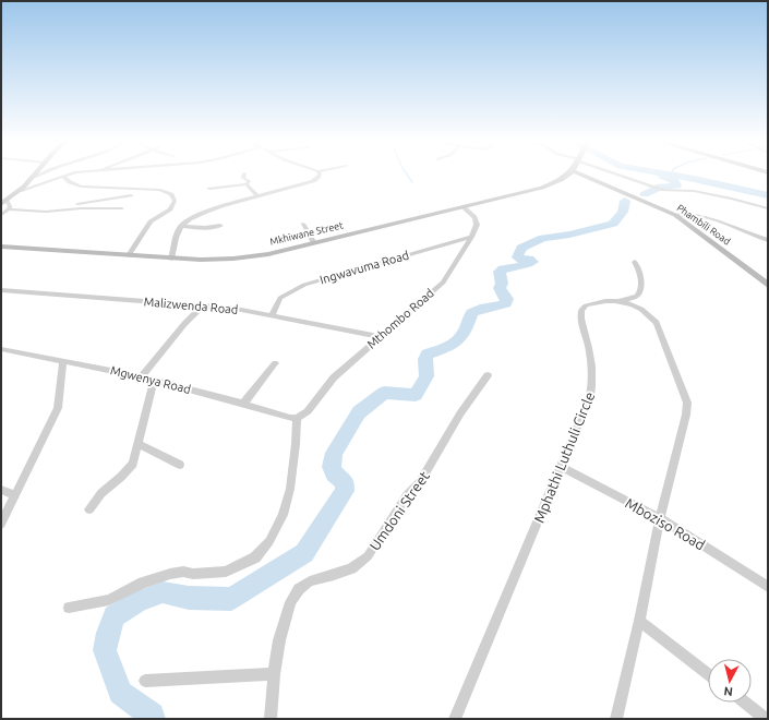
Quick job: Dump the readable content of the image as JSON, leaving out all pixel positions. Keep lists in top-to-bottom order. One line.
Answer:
{"streets":{"street":["Phambili Road","Mkhiwane Street","Ingwavuma Road","Malizwenda Road","Mthombo Road","Mgwenya Road","Mphathi Luthuli Circle","Umdoni Street","Mboziso Road"]},"crossings":[["Mkhiwane Street","Mthombo Road"],["Ingwavuma Road","Malizwenda Road"],["Ingwavuma Road","Mthombo Road"],["Malizwenda Road","Mthombo Road"],["Mthombo Road","Mgwenya Road"],["Mphathi Luthuli Circle","Mboziso Road"]],"north":"bottom"}
